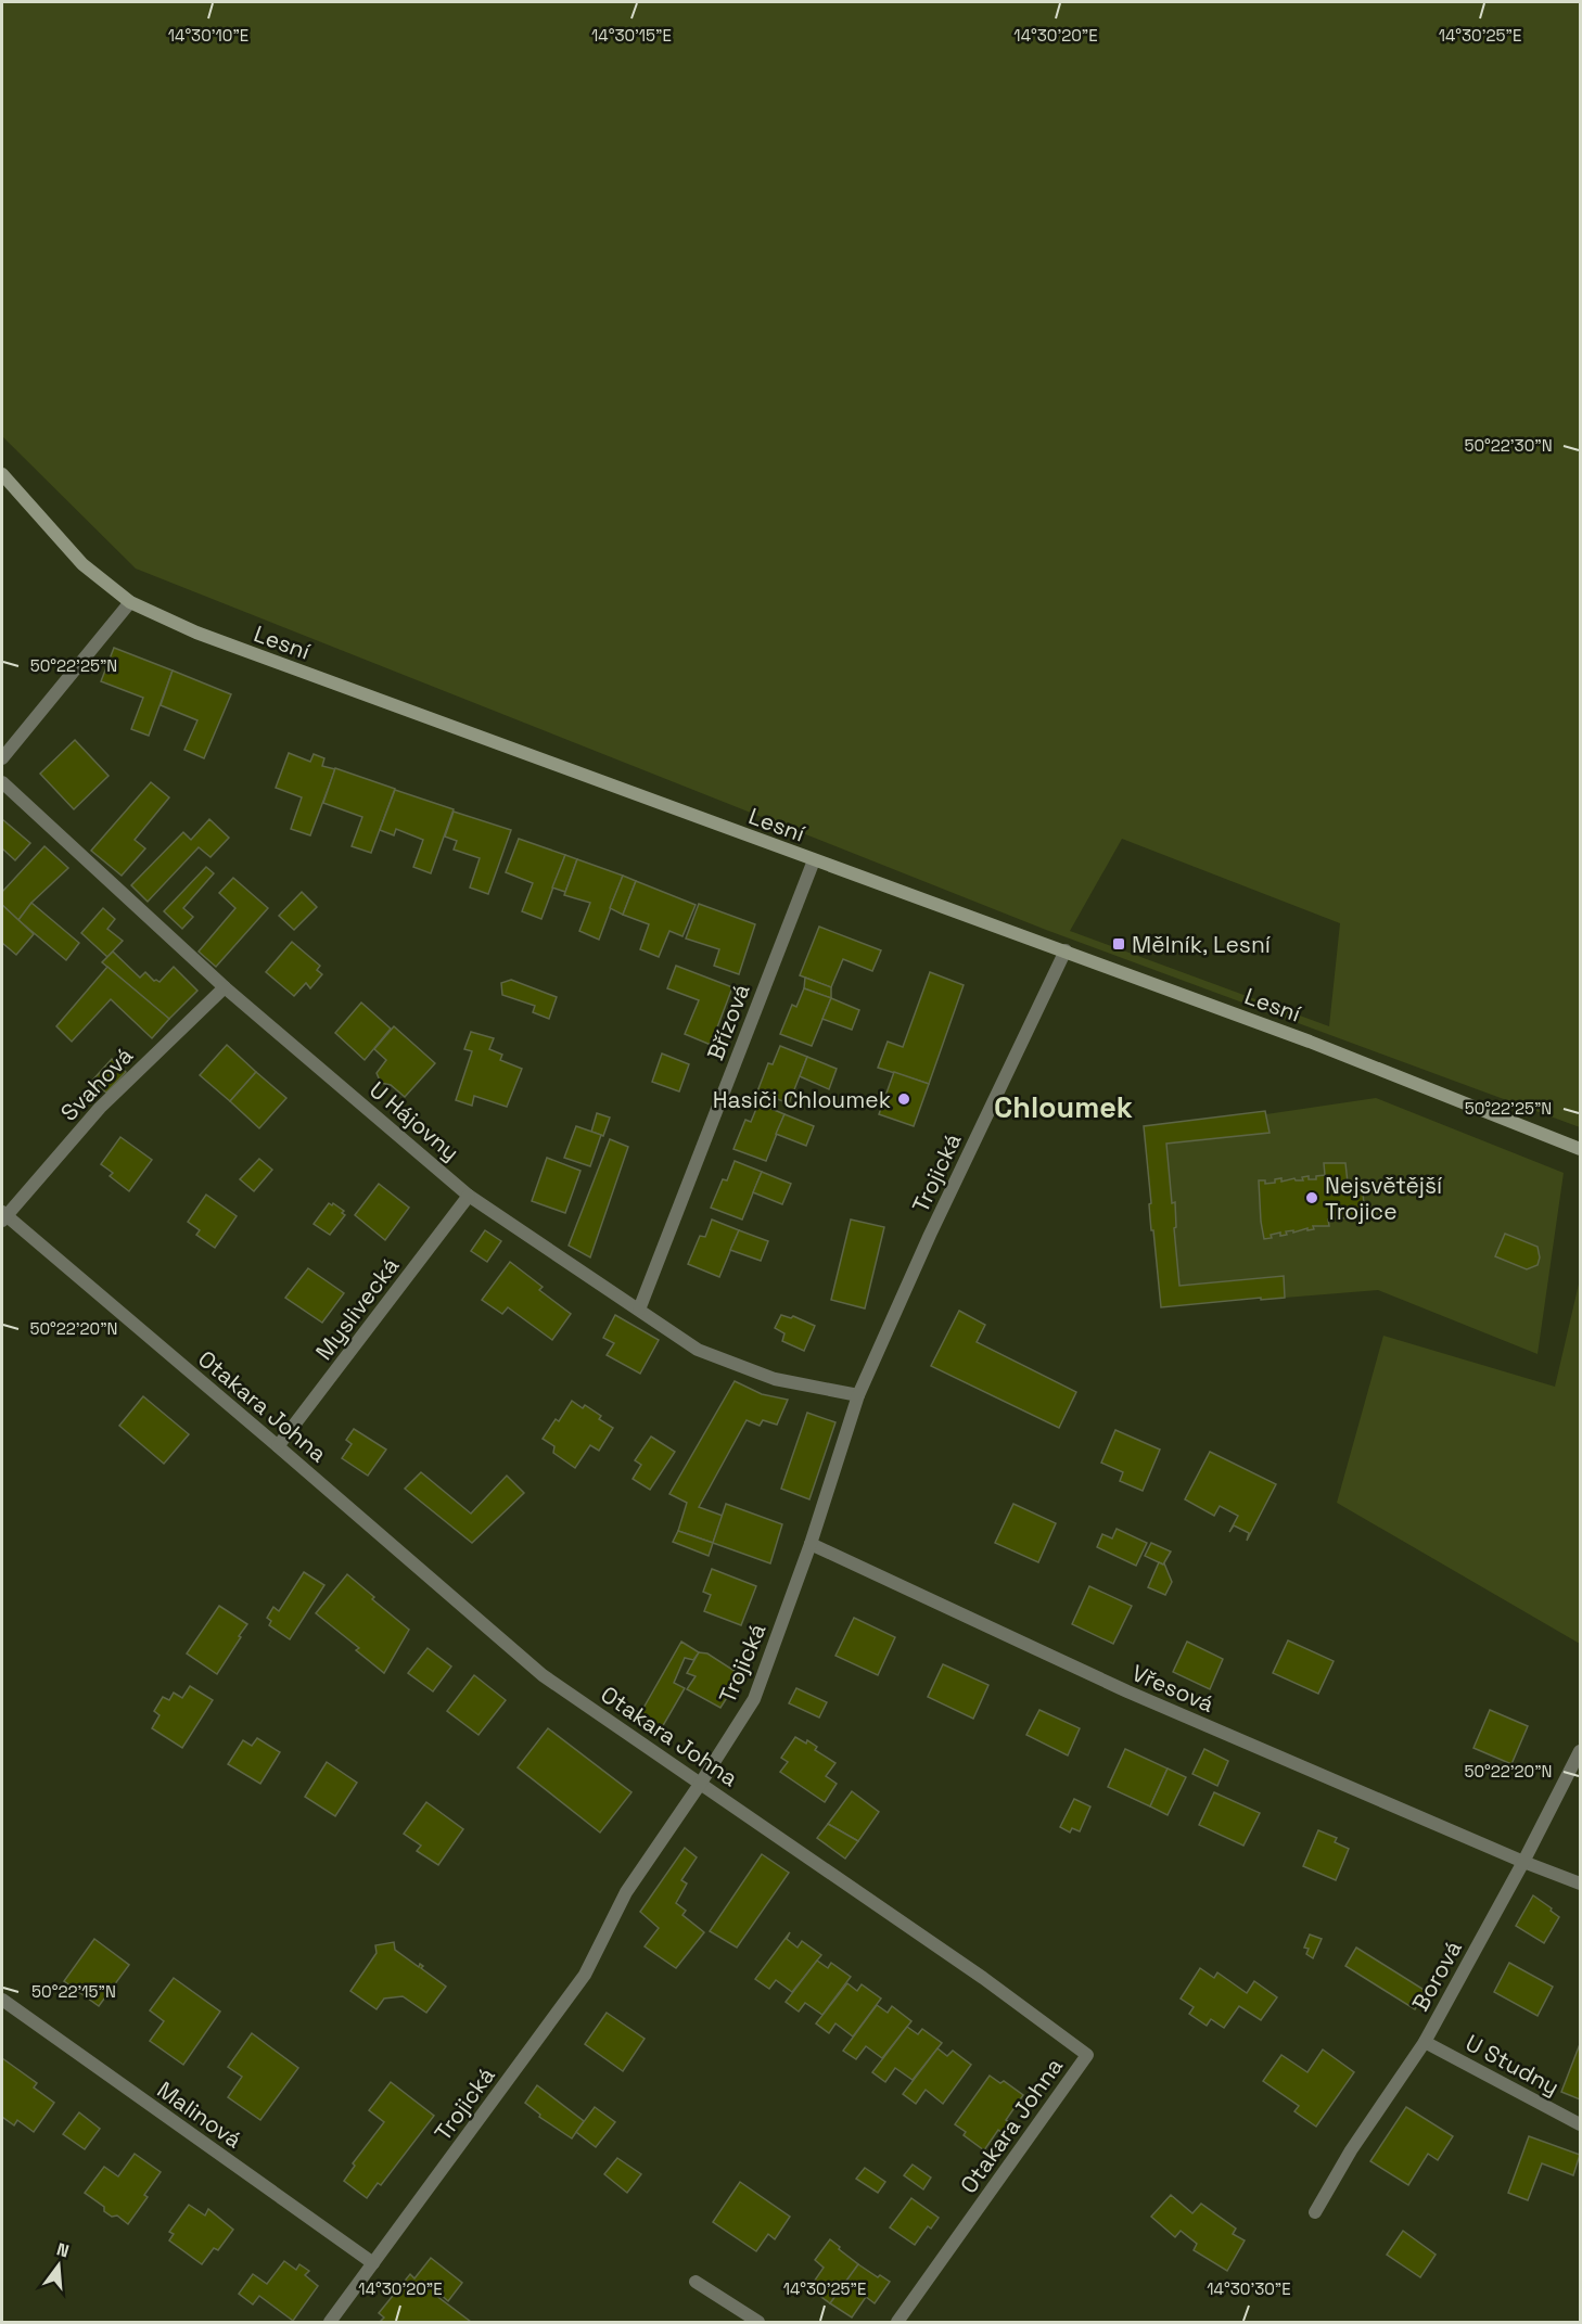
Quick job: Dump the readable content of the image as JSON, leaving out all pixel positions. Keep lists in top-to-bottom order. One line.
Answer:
{"streets":{"street":["Lesní","Břízová","Svahová","U Hájovny","Trojická","Myslivecká","Otakara Johna","Vřesová","Borová","U Studny","Malinová"]},"crossings":[["Lesní","Břízová"],["Lesní","Trojická"],["Břízová","U Hájovny"],["Svahová","U Hájovny"],["Svahová","Otakara Johna"],["U Hájovny","Trojická"],["U Hájovny","Myslivecká"],["Trojická","Otakara Johna"],["Trojická","Vřesová"],["Trojická","Malinová"],["Myslivecká","Otakara Johna"],["Vřesová","Borová"],["Borová","U Studny"]],"districts":["Chloumek"],"places":{"transit":["Mělník, Lesní"],"other":["Hasiči Chloumek","Nejsvětější Trojice"]},"north":"top","coordinates":["14°30'10\"E","14°30'15\"E","14°30'20\"E","14°30'25\"E","50°22'30\"N","50°22'25\"N","50°22'20\"N","50°22'15\"N","14°30'30\"E"]}
